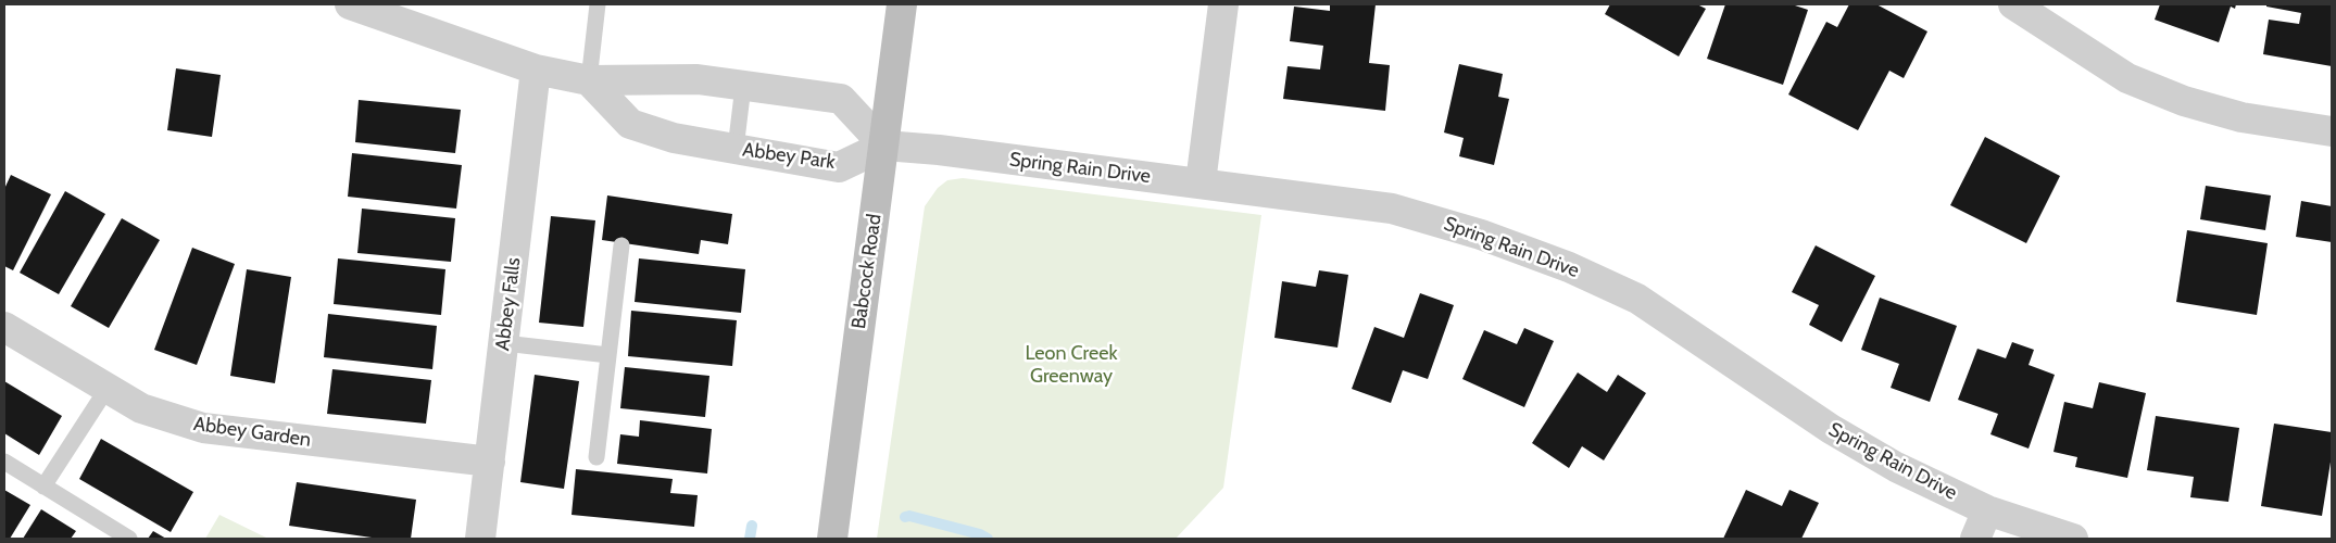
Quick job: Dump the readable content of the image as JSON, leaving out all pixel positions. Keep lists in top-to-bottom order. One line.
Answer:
{"streets":{"main road":["Babcock Road"],"street":["Abbey Park","Spring Rain Drive","Abbey Falls","Abbey Garden"]},"crossings":[["Abbey Park","Spring Rain Drive"],["Abbey Park","Babcock Road"],["Spring Rain Drive","Babcock Road"],["Abbey Falls","Abbey Garden"]],"parks":["Leon Creek Greenway"]}
